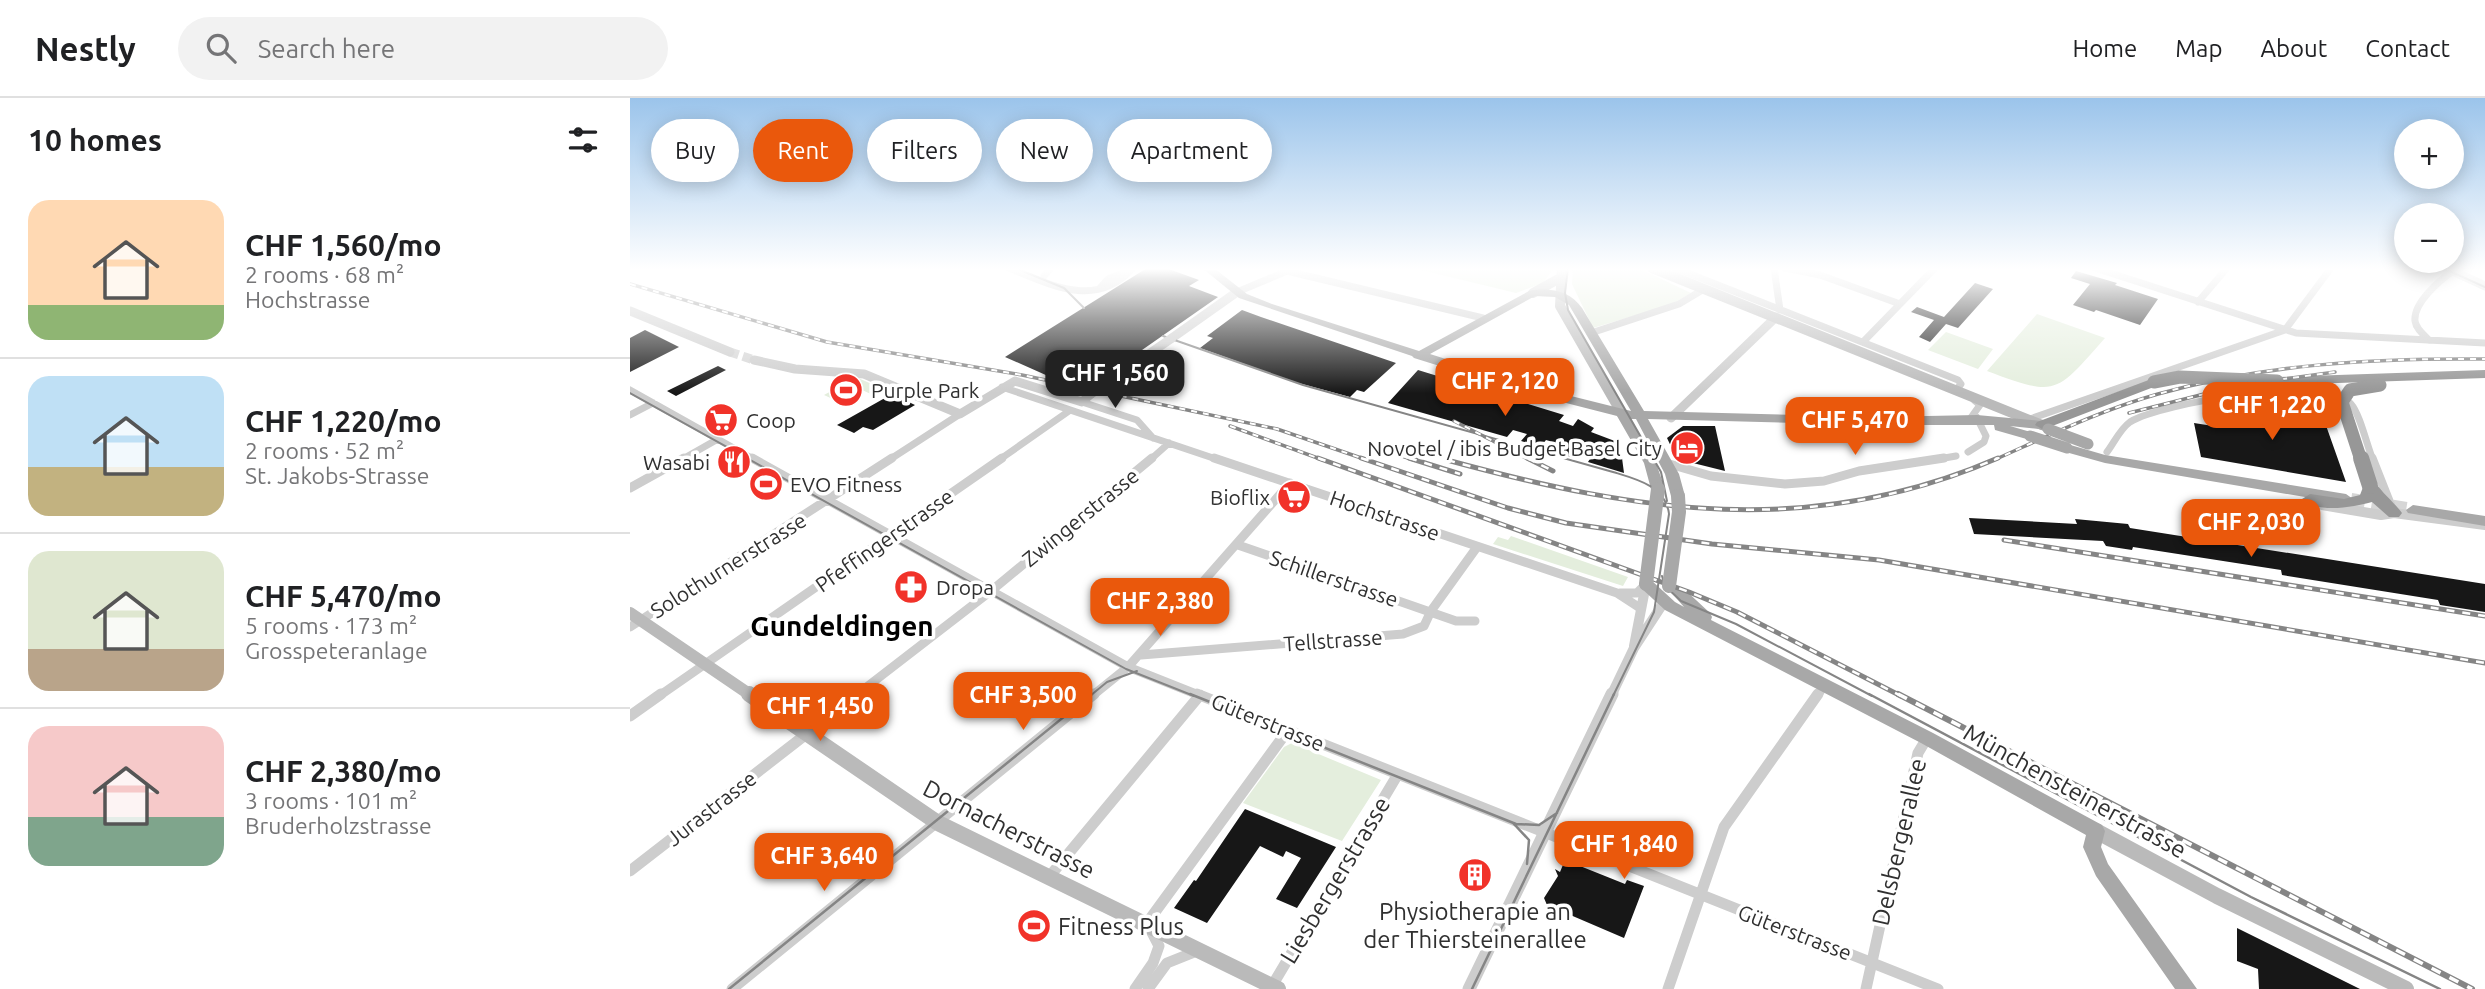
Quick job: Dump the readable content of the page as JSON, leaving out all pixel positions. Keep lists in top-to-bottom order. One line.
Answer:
{"streets":{"main road":["Münchensteinerstrasse","Dornacherstrasse"],"street":["Hochstrasse","Zwingerstrasse","Pfeffingerstrasse","Solothurnerstrasse","Schillerstrasse","Tellstrasse","Güterstrasse","Jurastrasse","Delsbergerallee","Liesbergerstrasse"]},"crossings":[["Hochstrasse","Zwingerstrasse"],["Hochstrasse","Pfeffingerstrasse"],["Hochstrasse","Solothurnerstrasse"],["Hochstrasse","Tellstrasse"],["Zwingerstrasse","Güterstrasse"],["Zwingerstrasse","Jurastrasse"],["Pfeffingerstrasse","Güterstrasse"],["Pfeffingerstrasse","Dornacherstrasse"],["Solothurnerstrasse","Güterstrasse"],["Solothurnerstrasse","Dornacherstrasse"],["Schillerstrasse","Tellstrasse"],["Güterstrasse","Jurastrasse"],["Güterstrasse","Delsbergerallee"],["Güterstrasse","Liesbergerstrasse"],["Münchensteinerstrasse","Delsbergerallee"],["Jurastrasse","Dornacherstrasse"],["Dornacherstrasse","Liesbergerstrasse"]],"districts":["Gundeldingen"],"places":{"sports":["Purple Park","EVO Fitness","Fitness Plus"],"supermarket":["Coop","Bioflix"],"hotel":["Novotel / ibis Budget Basel City"],"restaurant":["Wasabi"],"pharmacy":["Dropa"],"building":["Physiotherapie an der Thiersteinerallee"]},"page":{"header":"Nestly","search":"Search here","nav":["Home","Map","About","Contact"],"heading":"10 homes","map_buttons":["+","−"],"chip":["Buy","Rent","Filters","New","Apartment"],"list":[{"name":"CHF 1,560/mo","note":"2 rooms · 68 m² · Hochstrasse"},{"name":"CHF 1,220/mo","note":"2 rooms · 52 m² · St. Jakobs-Strasse"},{"name":"CHF 5,470/mo","note":"5 rooms · 173 m² · Grosspeteranlage"},{"name":"CHF 2,380/mo","note":"3 rooms · 101 m² · Bruderholzstrasse"}],"price":["CHF 1,560","CHF 2,120","CHF 1,220","CHF 5,470","CHF 2,030","CHF 2,380","CHF 3,500","CHF 1,450","CHF 1,840","CHF 3,640"]}}
